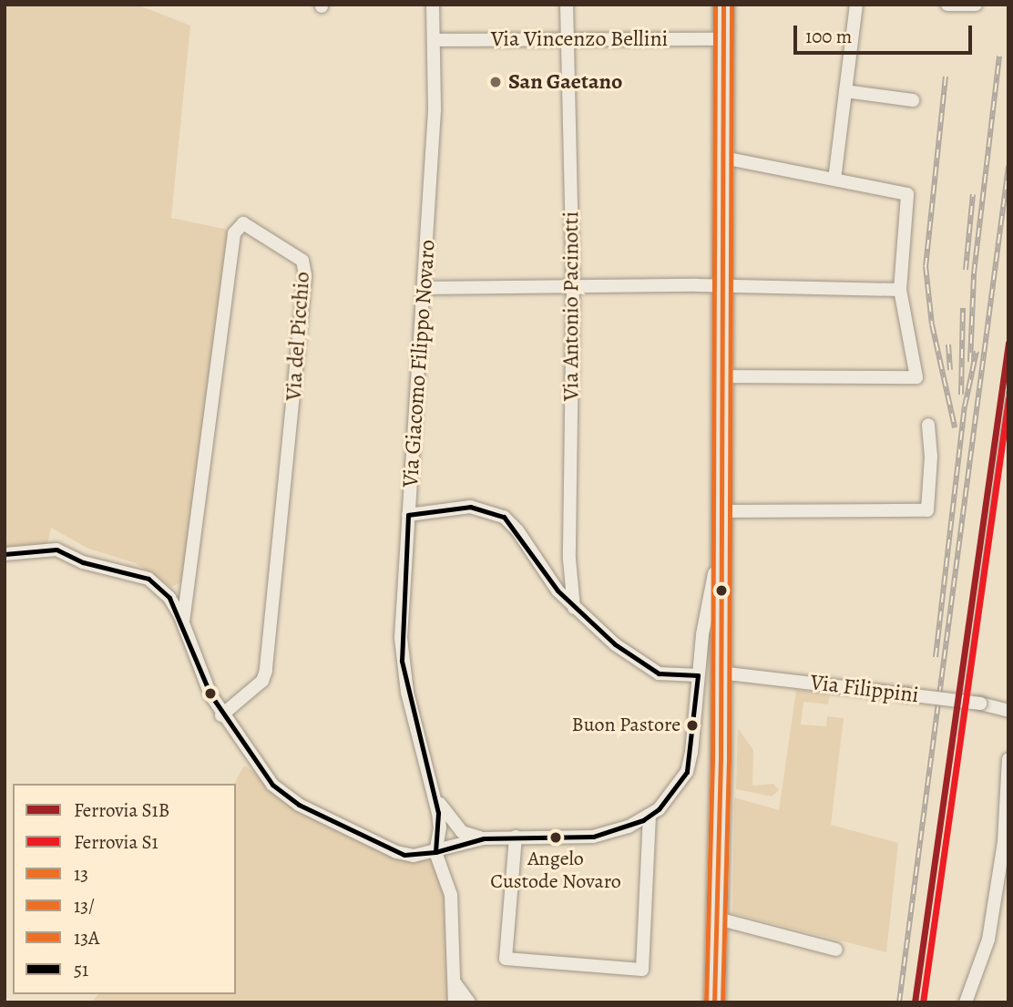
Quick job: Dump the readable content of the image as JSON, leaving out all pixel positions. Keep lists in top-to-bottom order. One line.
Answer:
{"streets":{"street":["Via Vincenzo Bellini","Via Antonio Pacinotti","Via del Picchio","Via Giacomo Filippo Novaro","Via Filippini"]},"crossings":[["Via Vincenzo Bellini","Via Antonio Pacinotti"],["Via Vincenzo Bellini","Via Giacomo Filippo Novaro"]],"places":["San Gaetano","Buon Pastore","Angelo Custode Novaro"],"lines":["transit line 13","transit line 13/","transit line 13A","rail line S1B","rail line S1","transit line 51"],"legend":["Ferrovia S1B","Ferrovia S1","13","13/","13A","51"],"scale_bar":"100 m"}
